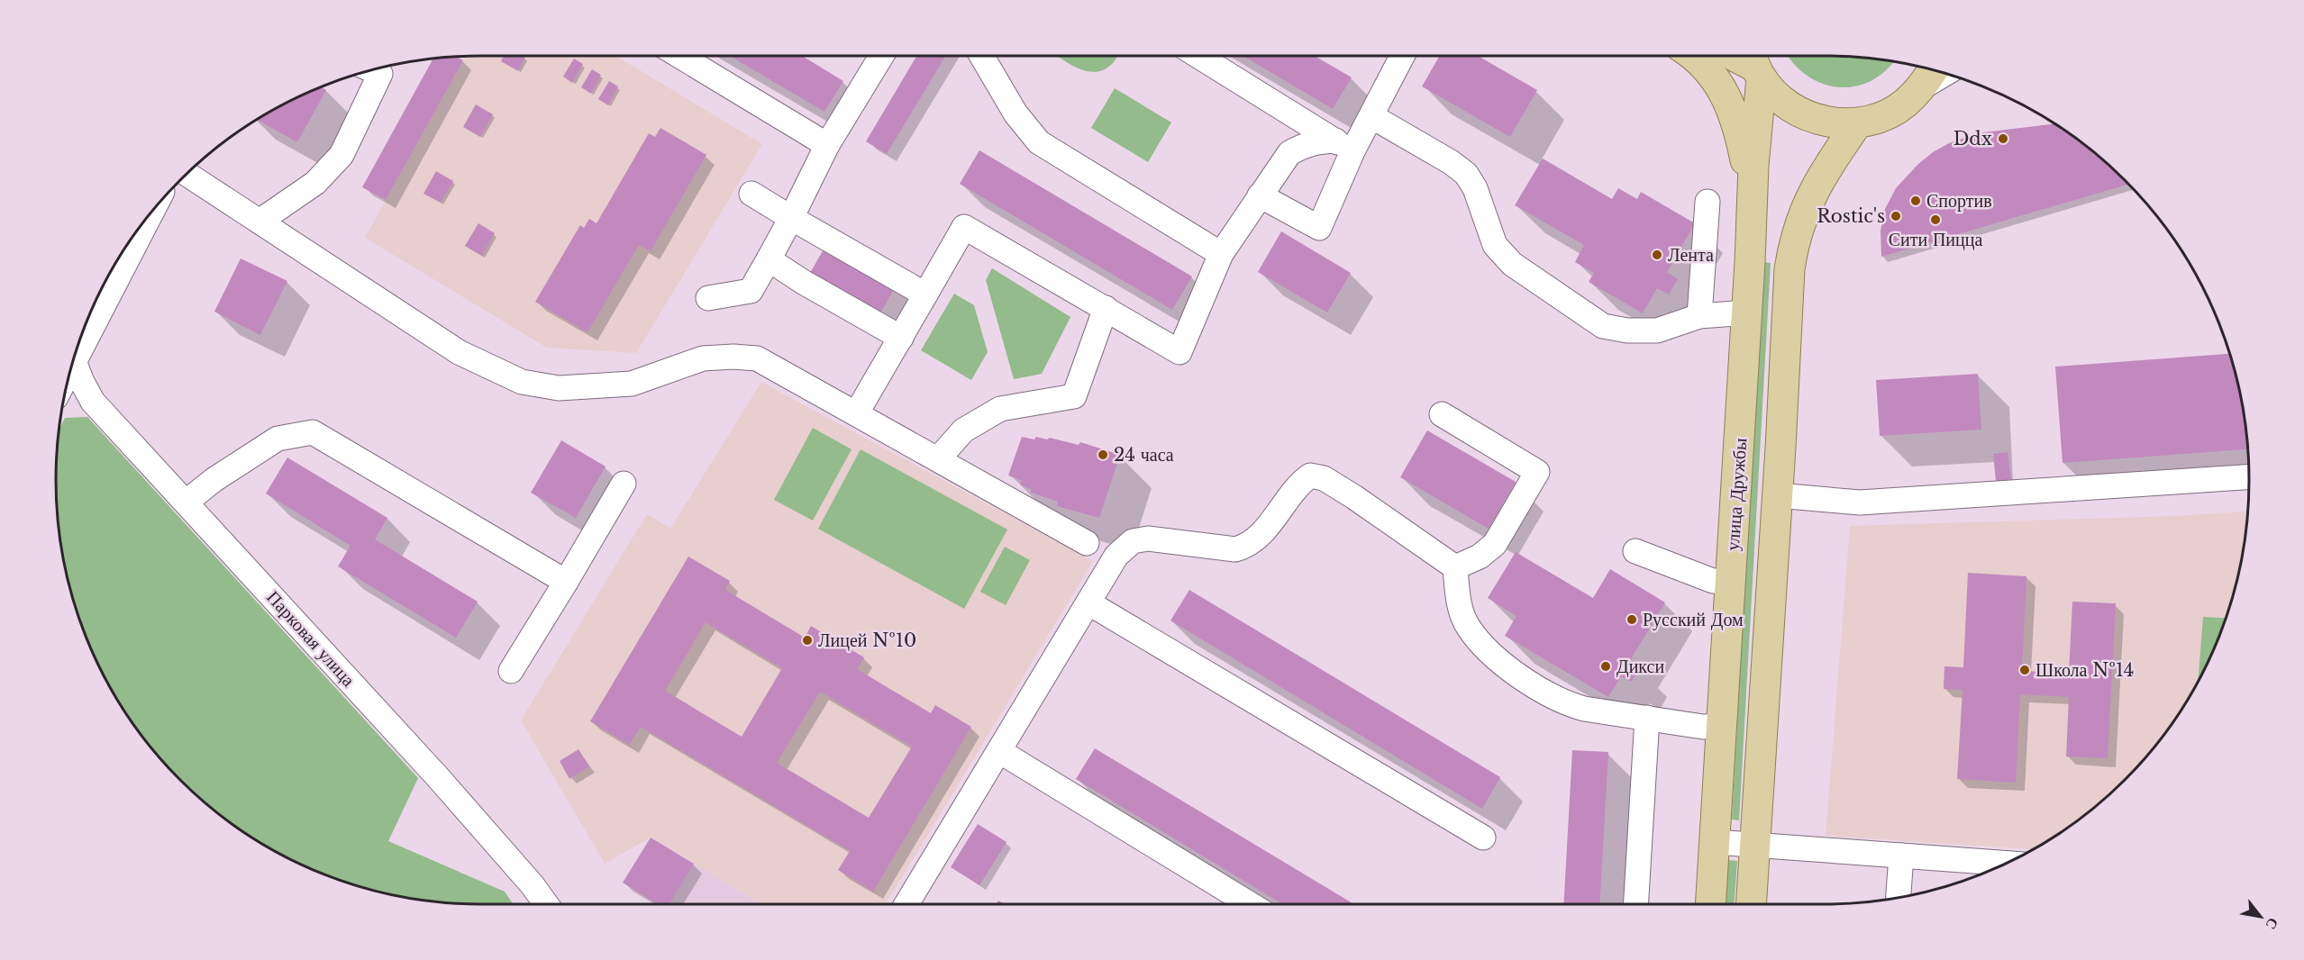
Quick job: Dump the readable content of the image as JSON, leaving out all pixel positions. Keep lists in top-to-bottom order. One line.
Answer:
{"streets":{"main road":["улица Дружбы"],"street":["Парковая улица"]},"places":["Ddx","Спортив","Rostic's","Сити Пицца","Лента","24 часа","Русский Дом","Лицей №10","Дикси","Школа №14"],"north":"bottom right"}
